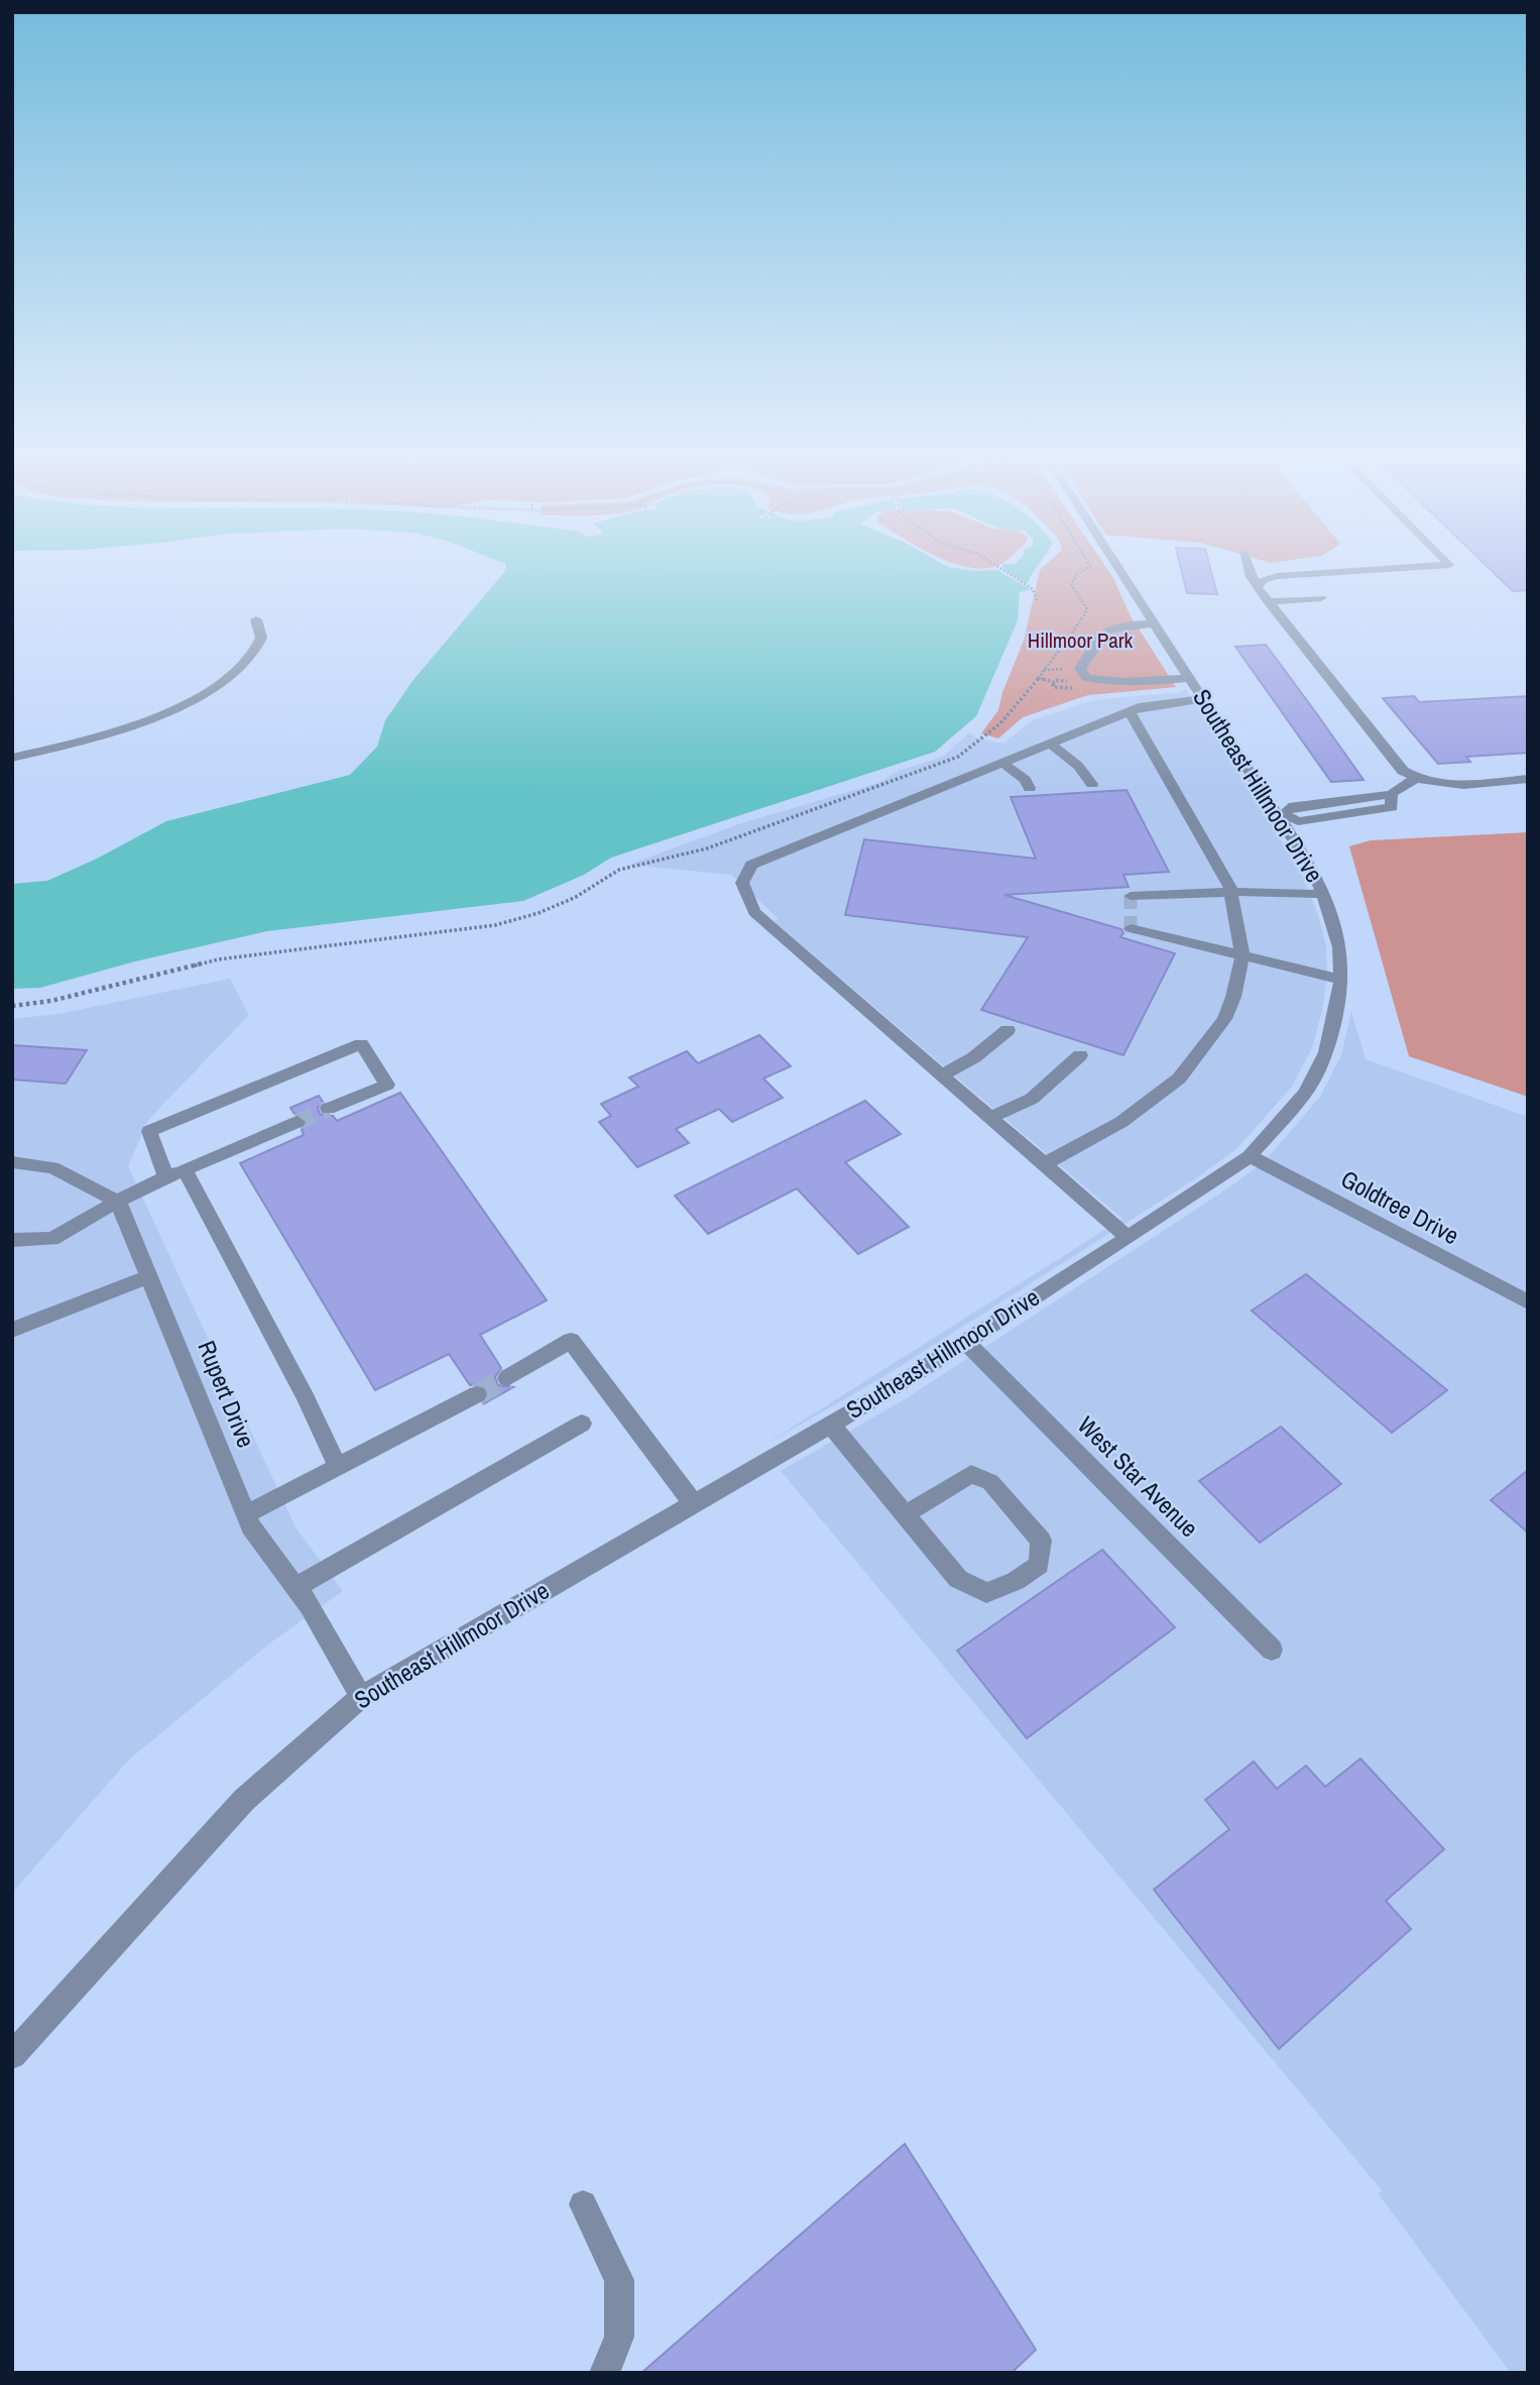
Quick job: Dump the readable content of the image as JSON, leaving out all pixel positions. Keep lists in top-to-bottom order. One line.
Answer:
{"streets":{"street":["Southeast Hillmoor Drive","Goldtree Drive","Rupert Drive","West Star Avenue"]},"crossings":[["Southeast Hillmoor Drive","Goldtree Drive"],["Southeast Hillmoor Drive","Rupert Drive"],["Southeast Hillmoor Drive","West Star Avenue"]],"parks":["Hillmoor Park"]}
